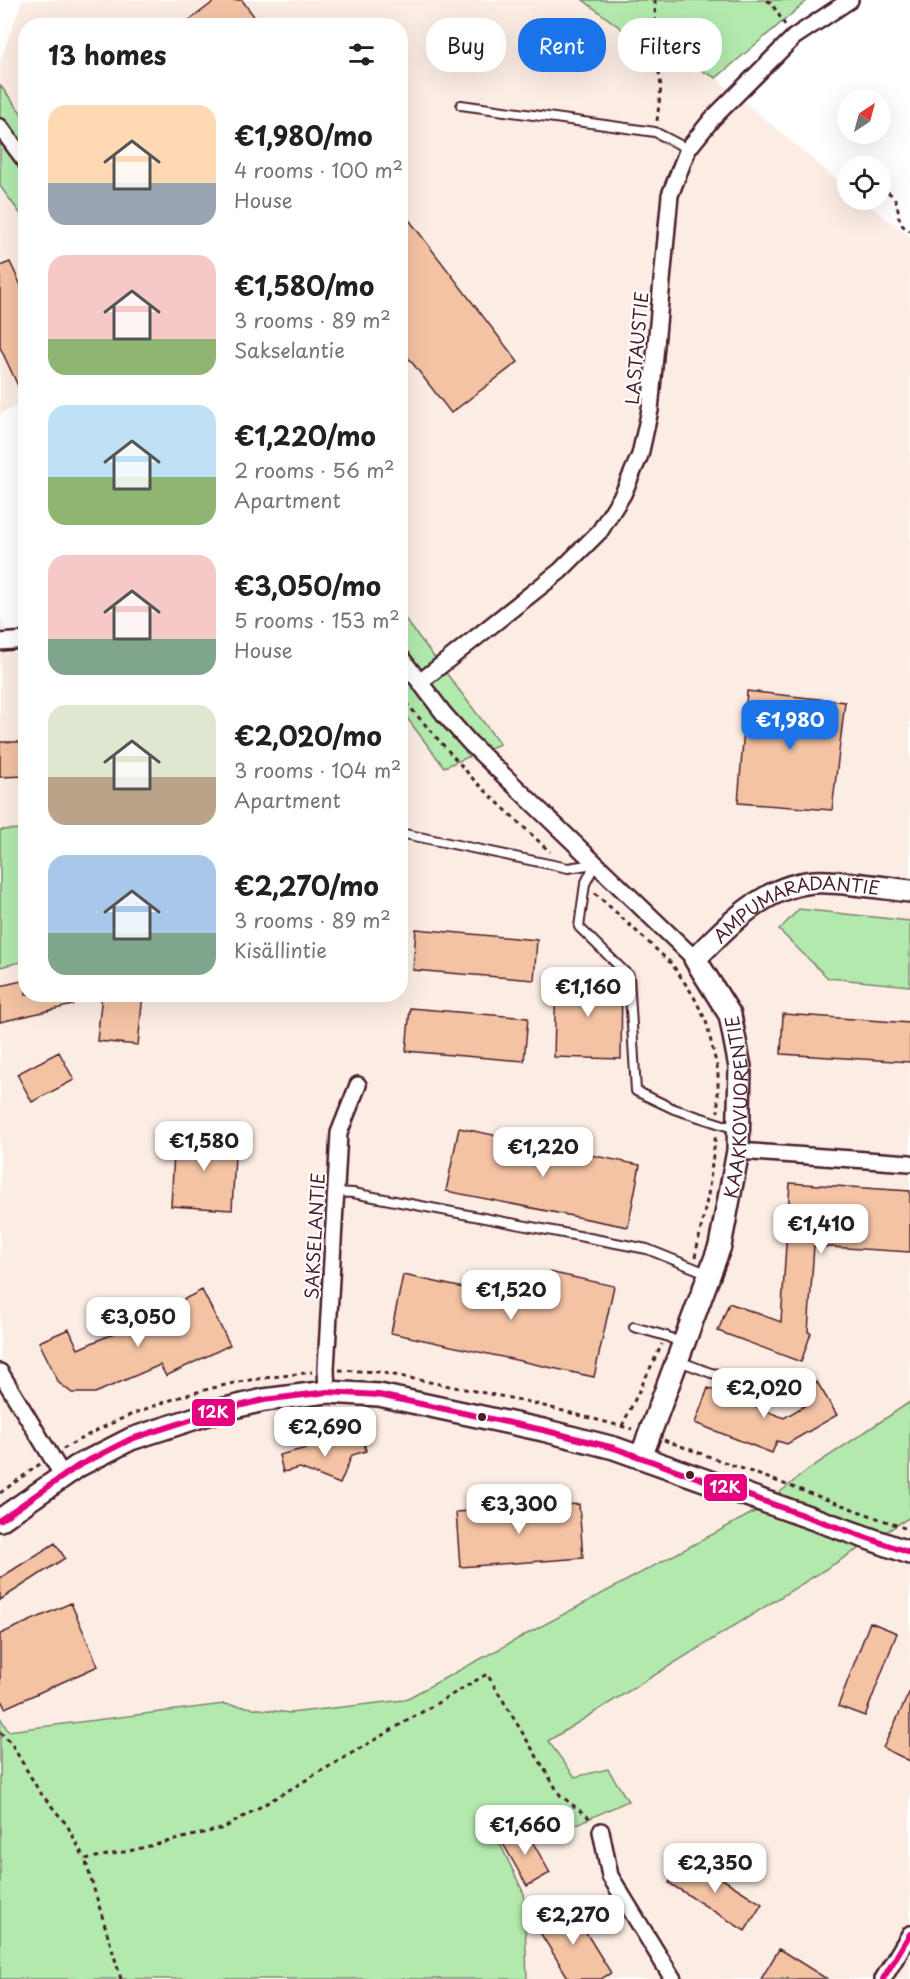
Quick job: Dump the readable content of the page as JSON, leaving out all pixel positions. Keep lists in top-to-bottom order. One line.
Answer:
{"streets":{"street":["LASTAUSTIE","AMPUMARADANTIE","KAAKKOVUORENTIE","SAKSELANTIE"]},"crossings":[["LASTAUSTIE","KAAKKOVUORENTIE"],["AMPUMARADANTIE","KAAKKOVUORENTIE"]],"lines":["transit line 12K"],"north":"top right","page":{"chip":["Buy","Rent","Filters"],"heading":"13 homes","list":[{"name":"€1,980/mo","note":"4 rooms · 100 m² · House"},{"name":"€1,580/mo","note":"3 rooms · 89 m² · Sakselantie"},{"name":"€1,220/mo","note":"2 rooms · 56 m² · Apartment"},{"name":"€3,050/mo","note":"5 rooms · 153 m² · House"},{"name":"€2,020/mo","note":"3 rooms · 104 m² · Apartment"},{"name":"€2,270/mo","note":"3 rooms · 89 m² · Kisällintie"}],"price":["€1,980","€1,160","€1,580","€1,220","€1,410","€1,520","€3,050","€2,020","€2,690","€3,300","€1,660","€2,350","€2,270"]}}
